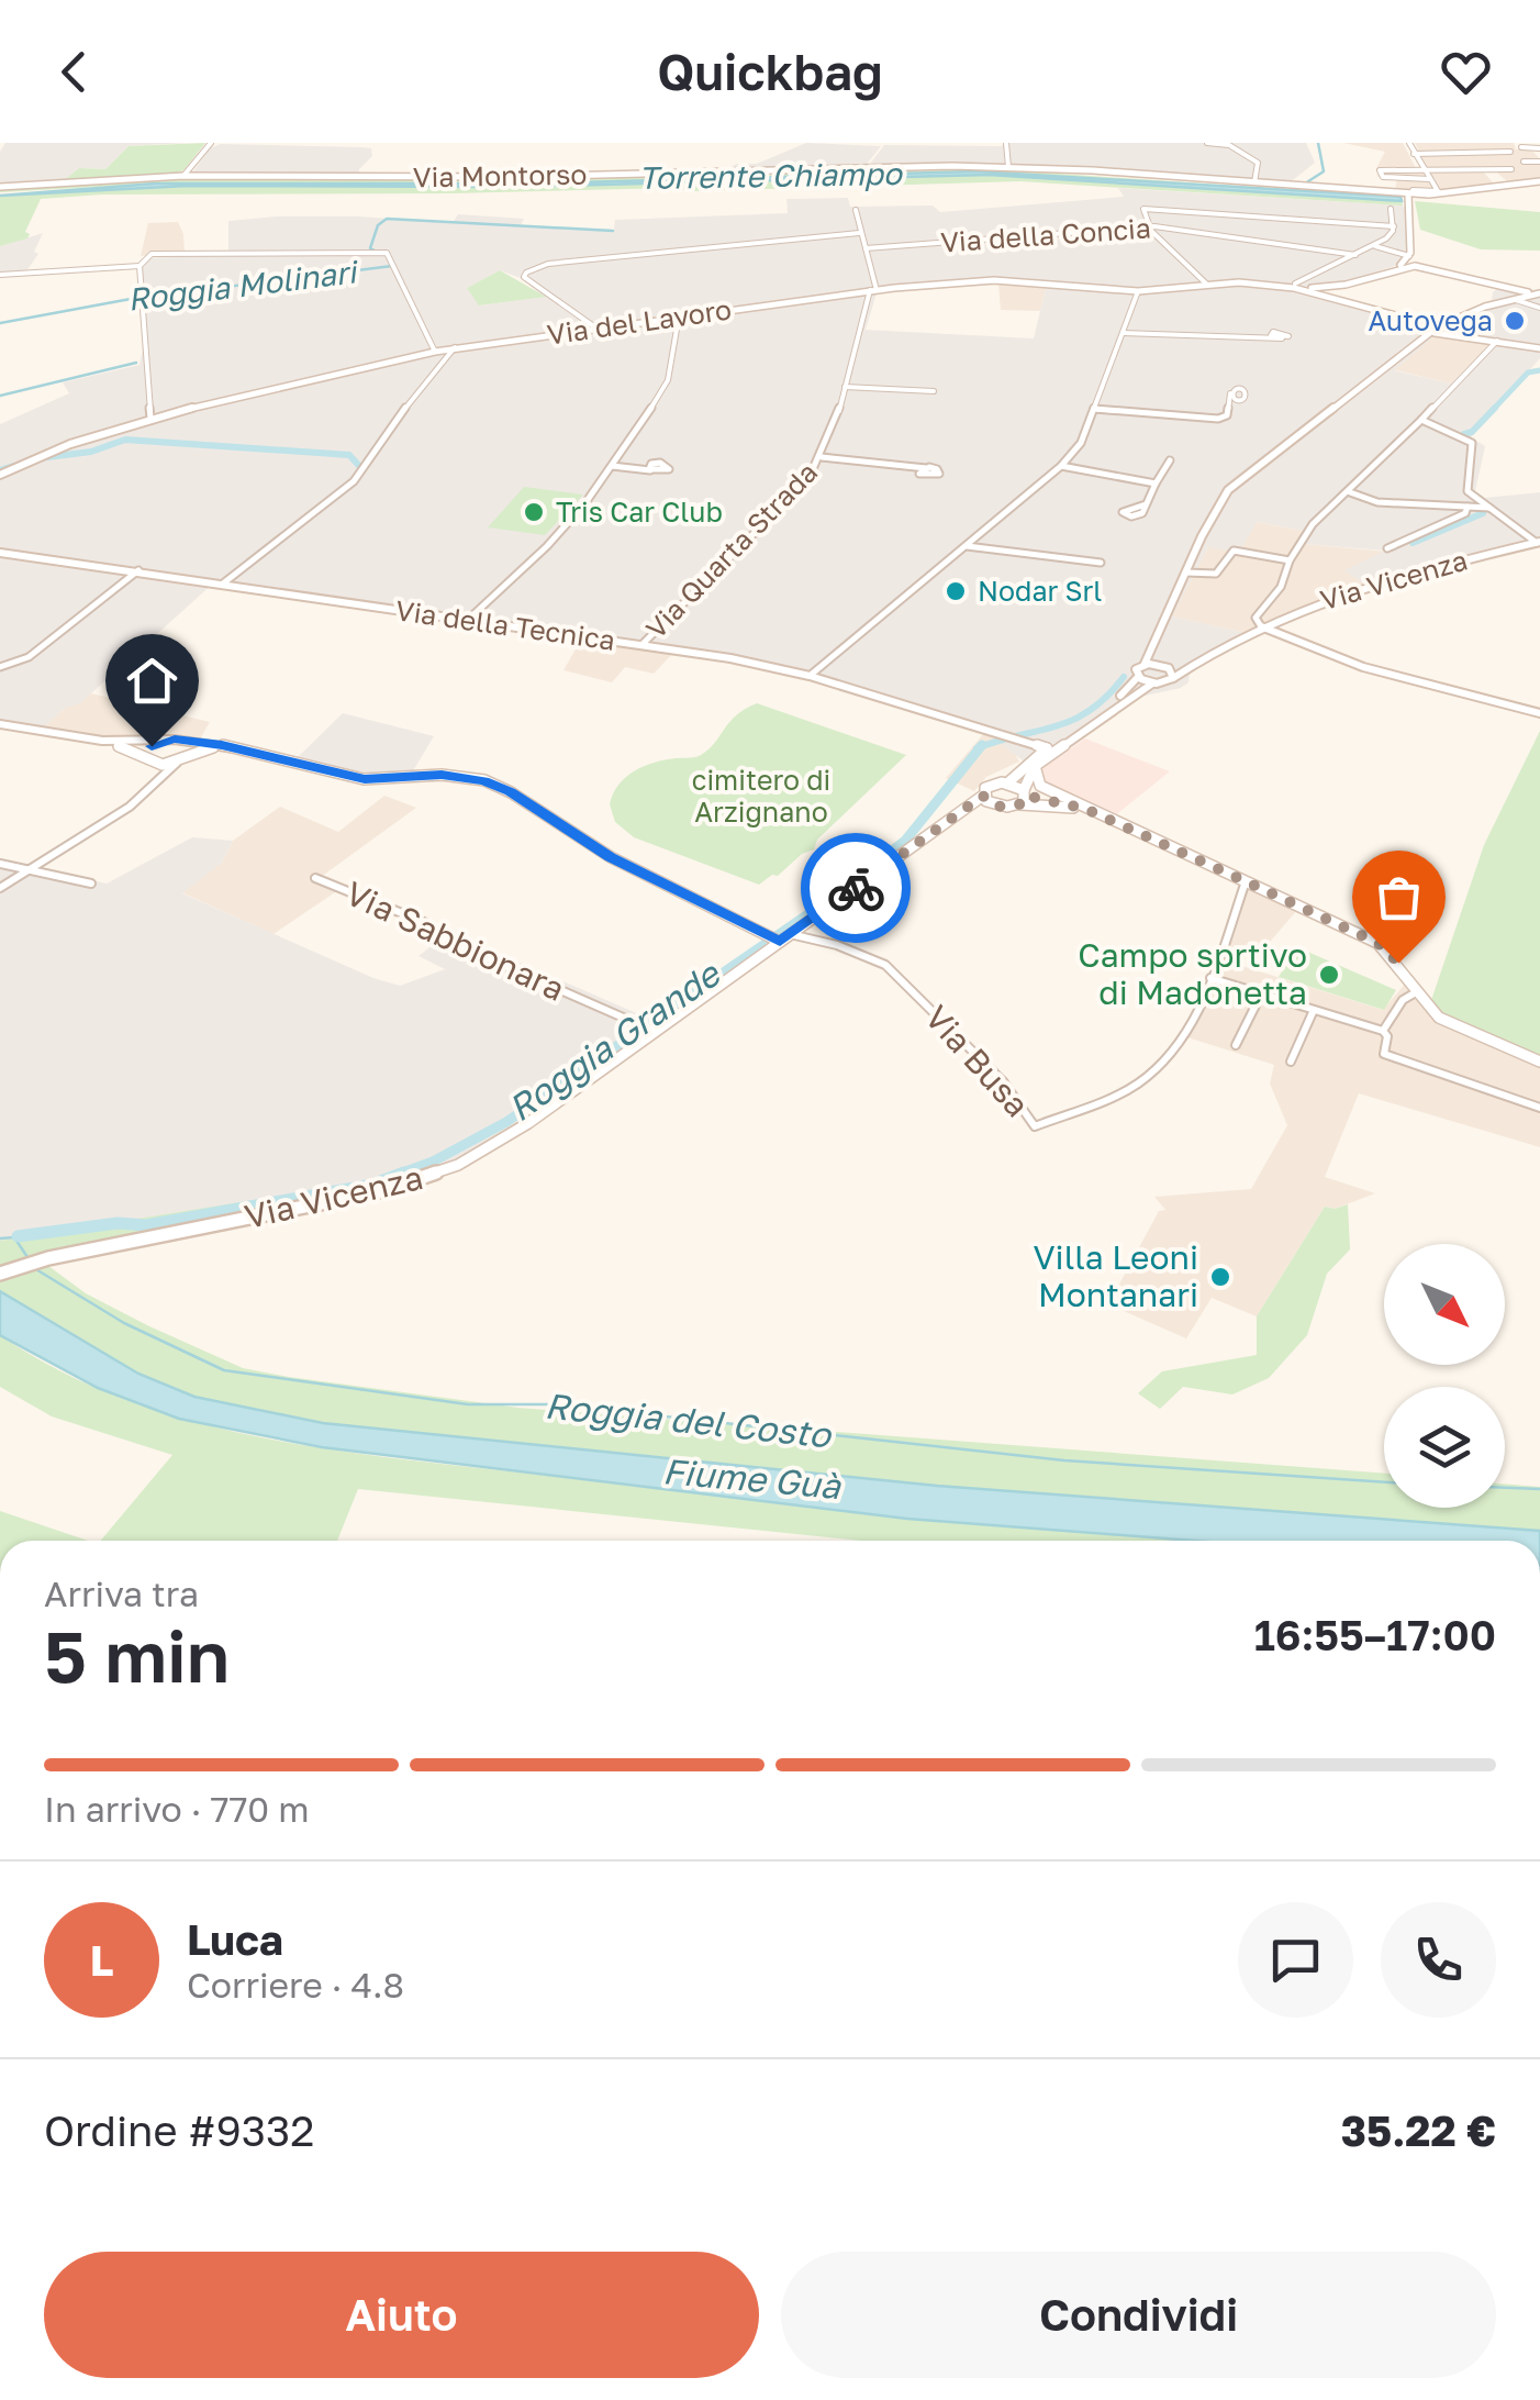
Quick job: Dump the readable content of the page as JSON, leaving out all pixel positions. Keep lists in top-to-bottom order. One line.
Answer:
{"streets":{"main road":["Via Montorso","Via del Lavoro","Via Vicenza","Via della Tecnica"],"street":["Via della Concia","Via Quarta Strada","Via Sabbionara","Via Busa"]},"crossings":[["Via del Lavoro","Via Quarta Strada"],["Via del Lavoro","Via Vicenza"],["Via Quarta Strada","Via della Tecnica"],["Via Vicenza","Via della Tecnica"],["Via Vicenza","Via Sabbionara"],["Via Vicenza","Via Busa"]],"water":["Torrente Chiampo","Roggia Molinari","Roggia Grande","Roggia del Costo","Fiume Guà"],"parks":["cimitero di Arzignano"],"places":["Autovega","Tris Car Club","Nodar Srl","Campo sprtivo di Madonetta","Villa Leoni Montanari"],"north":"bottom right","page":{"header":"Quickbag","heading":["5 min","Arriva tra","16:55–17:00"],"panel":["Luca","Corriere · 4.8","Ordine #9332","35.22 €"],"bar":"In arrivo · 770 m","round":"L","buttons":["Aiuto","Condividi"]}}
